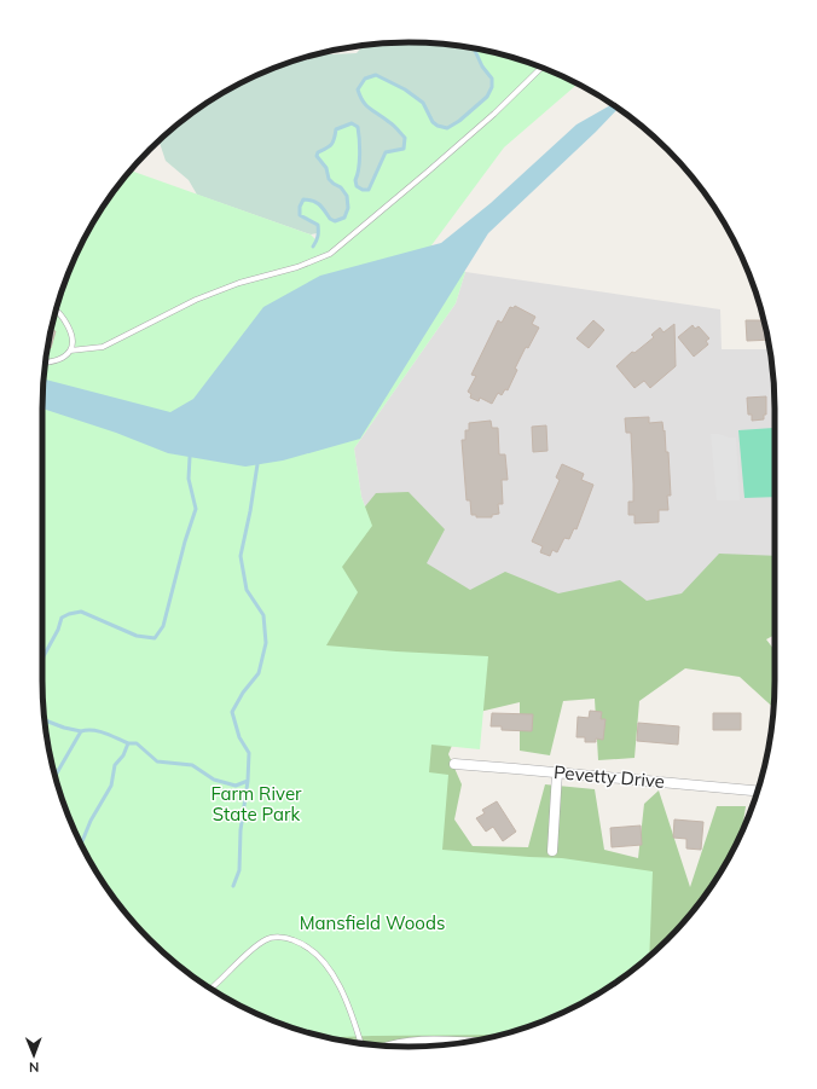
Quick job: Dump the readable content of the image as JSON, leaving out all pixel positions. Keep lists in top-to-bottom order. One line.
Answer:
{"streets":{"street":["Pevetty Drive"]},"parks":["Farm River State Park","Mansfield Woods"],"north":"bottom"}
